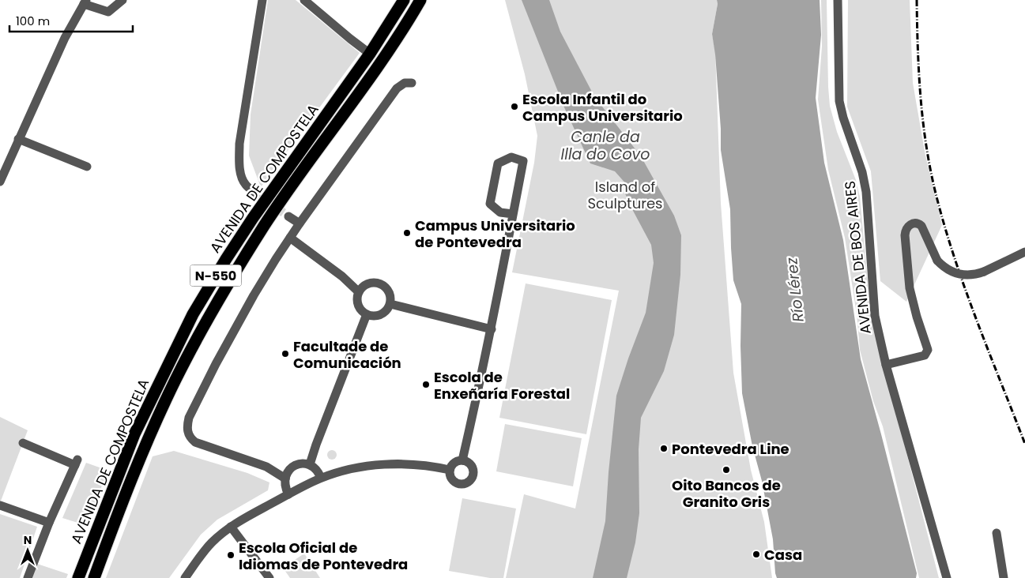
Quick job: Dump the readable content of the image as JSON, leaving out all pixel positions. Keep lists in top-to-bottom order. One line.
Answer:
{"streets":{"highway":["AVENIDA DE COMPOSTELA","N-550"],"street":["AVENIDA DE BOS AIRES"]},"water":["Canle da Illa do Covo","Río Lérez"],"parks":["Island of Sculptures"],"places":["Escola Infantil do Campus Universitario","Campus Universitario de Pontevedra","Facultade de Comunicación","Escola de Enxeñaría Forestal","Pontevedra Line","Oito Bancos de Granito Gris","Casa","Escola Oficial de Idiomas de Pontevedra"],"scale_bar":"100 m","north":"top"}
